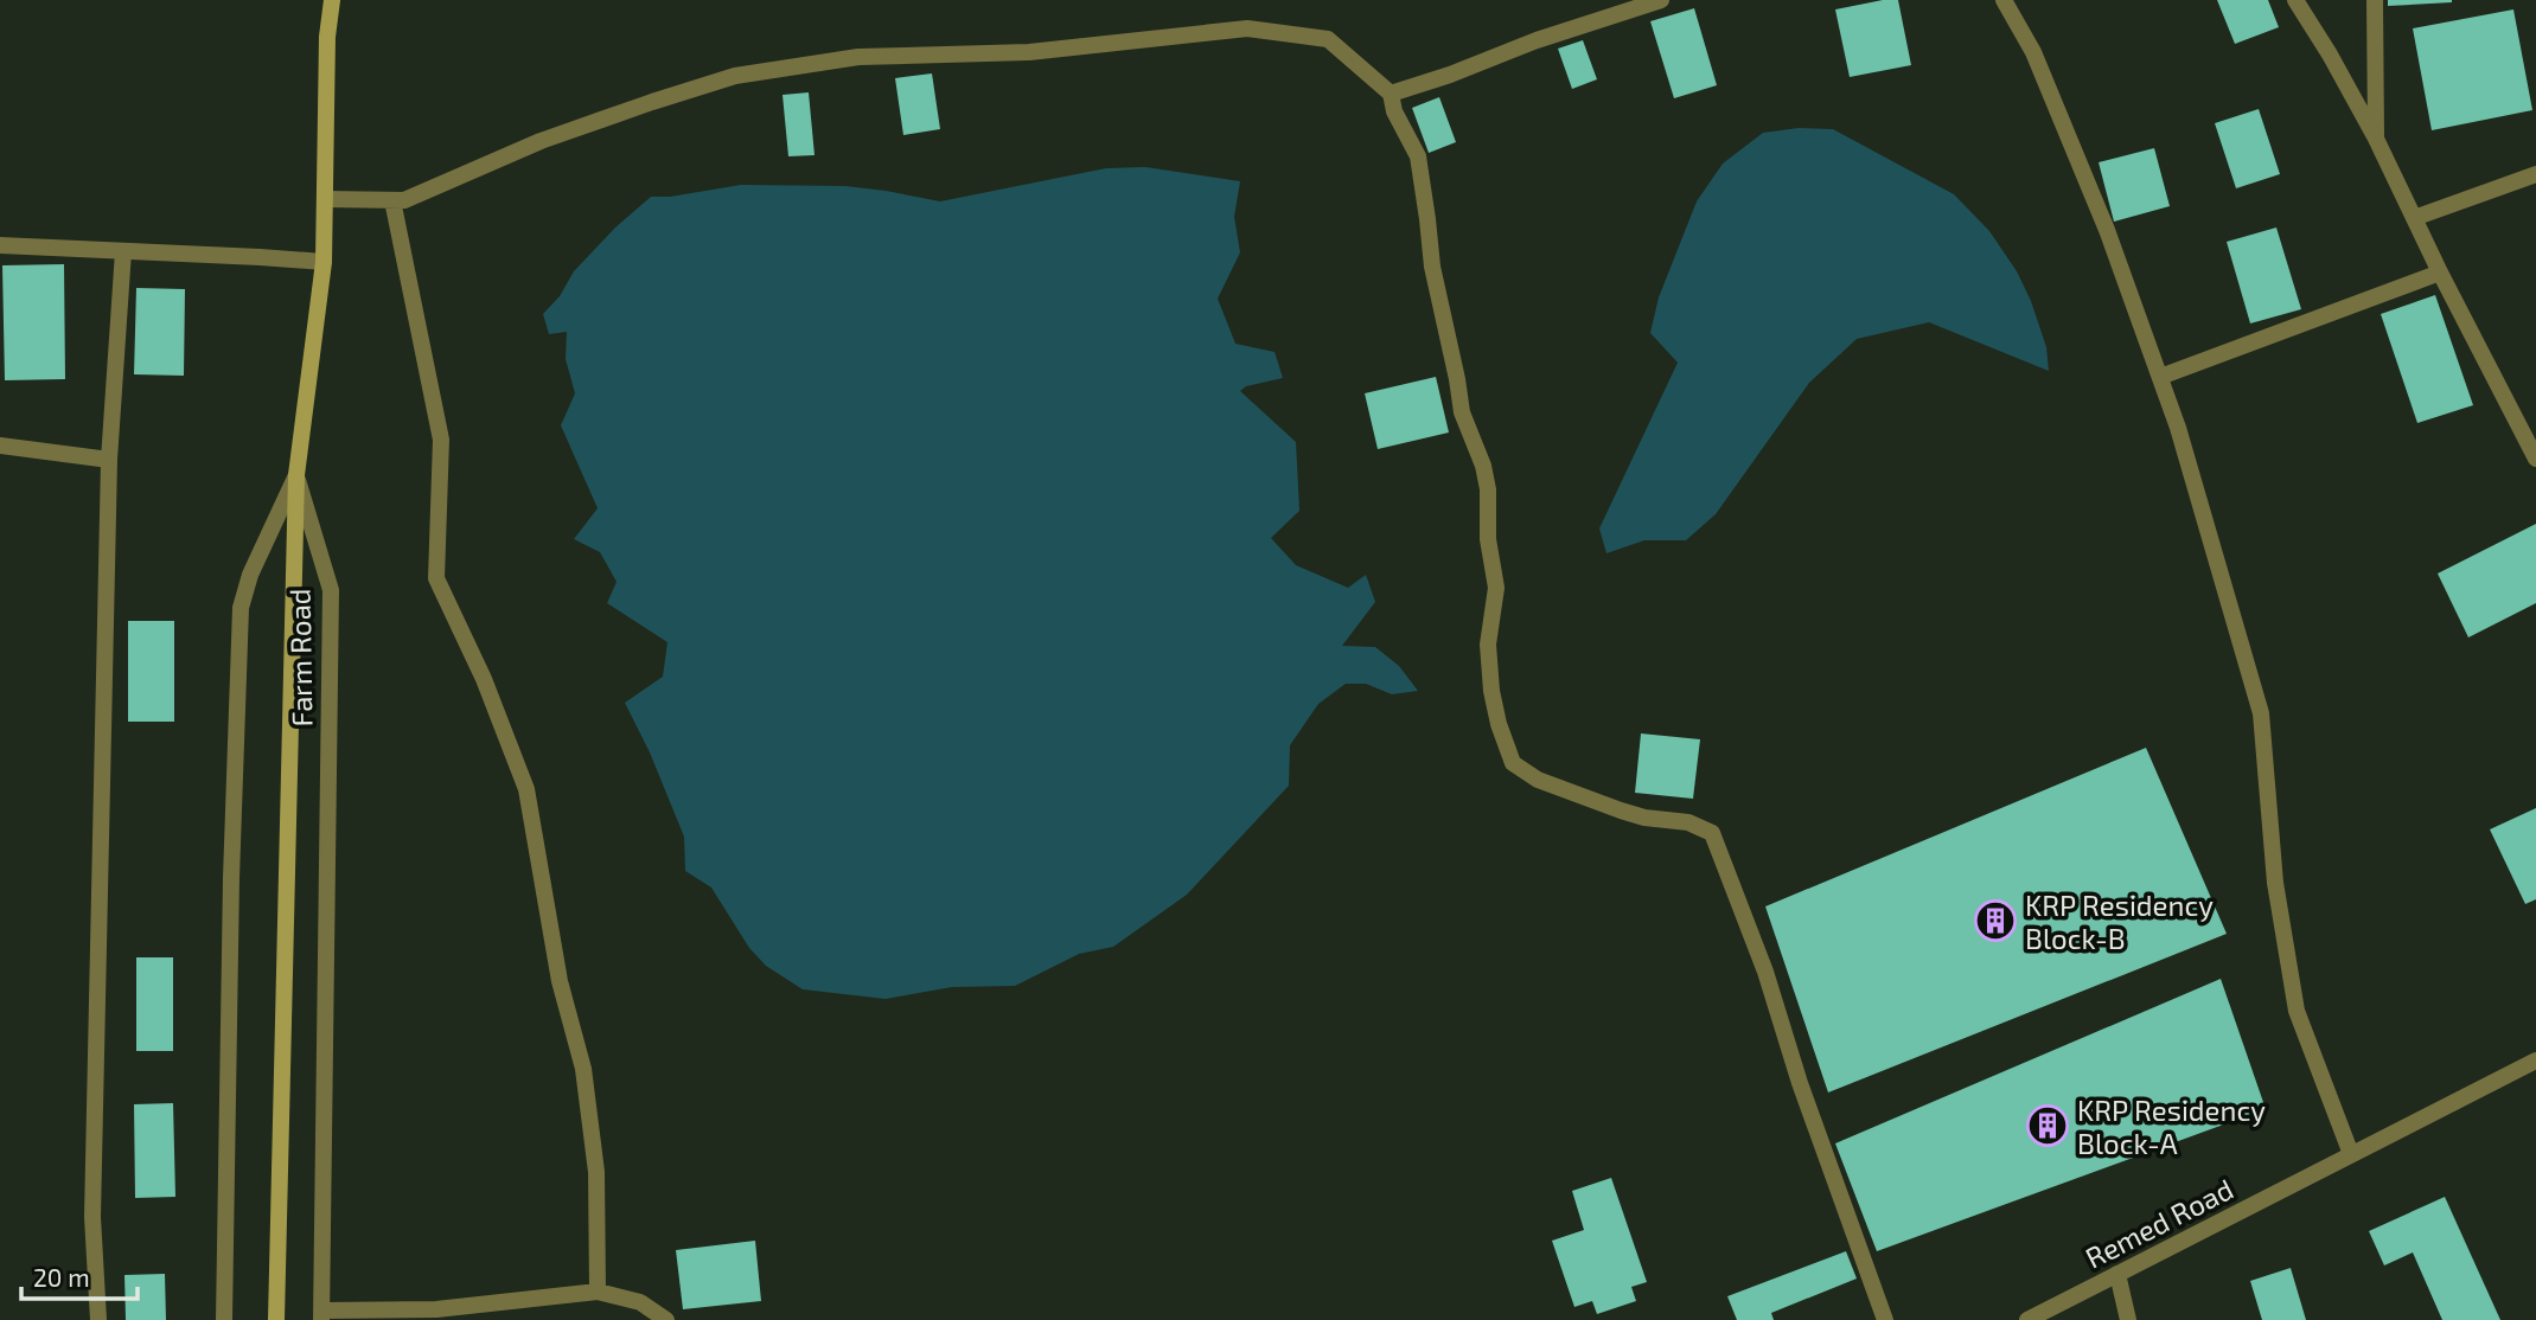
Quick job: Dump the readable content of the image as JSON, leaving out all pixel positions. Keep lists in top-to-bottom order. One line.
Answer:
{"streets":{"main road":["Farm Road"],"street":["Remed Road"]},"places":{"building":["KRP Residency Block-B","KRP Residency Block-A"]},"scale_bar":"20 m"}
